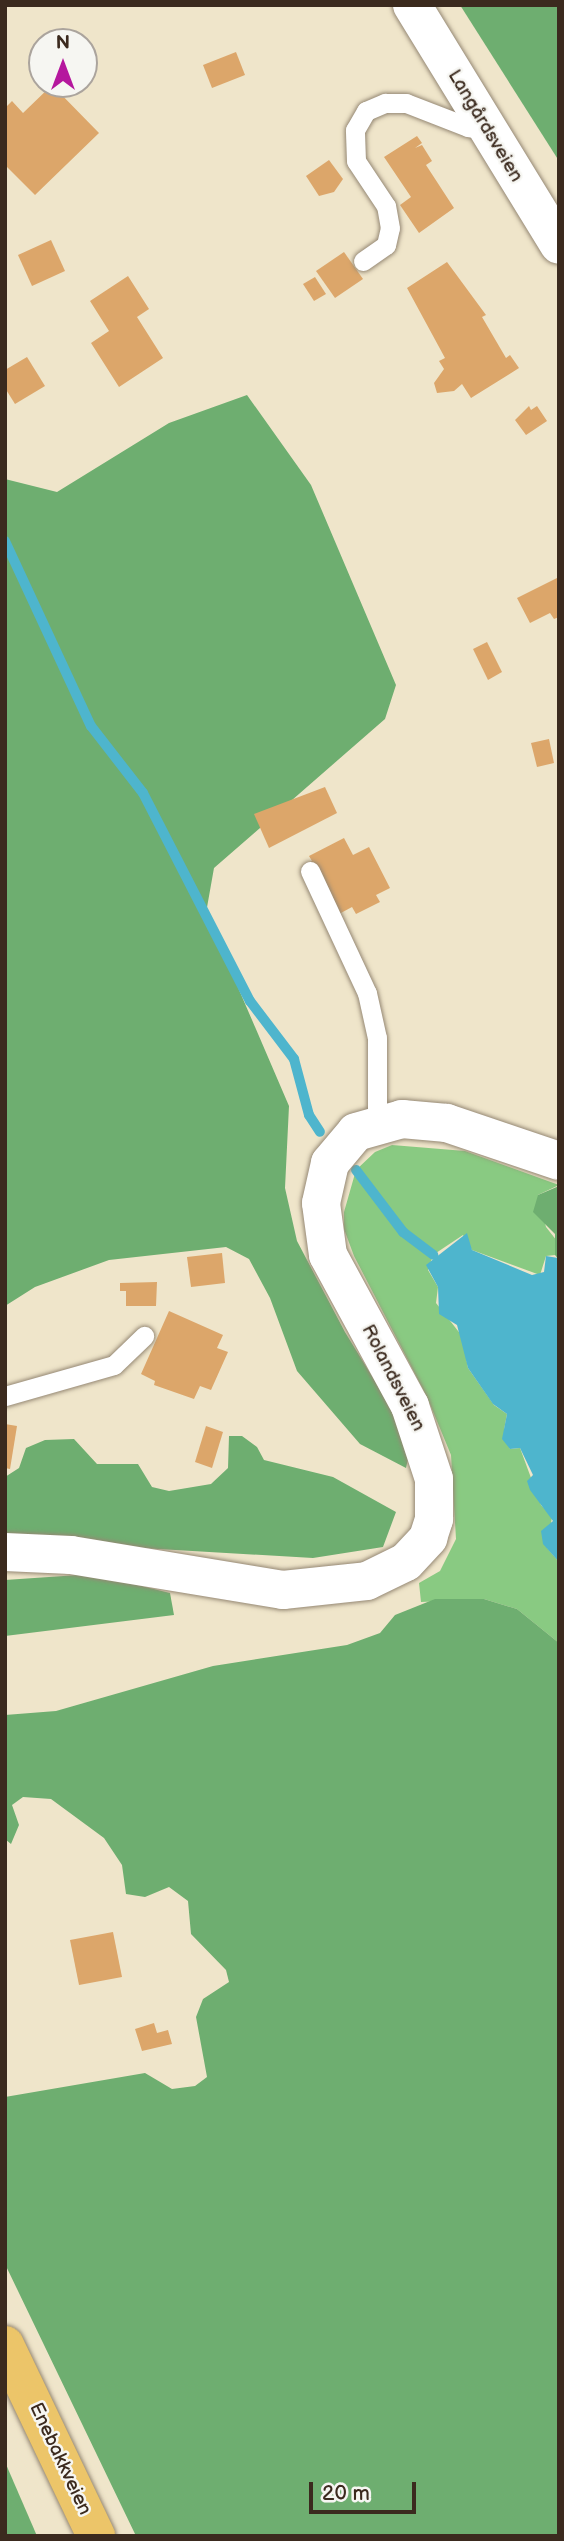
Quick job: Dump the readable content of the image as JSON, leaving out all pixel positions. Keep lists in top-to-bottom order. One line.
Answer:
{"streets":{"main road":["Enebakkveien"],"street":["Langårdsveien","Rolandsveien"]},"scale_bar":"20 m","north":"top"}
